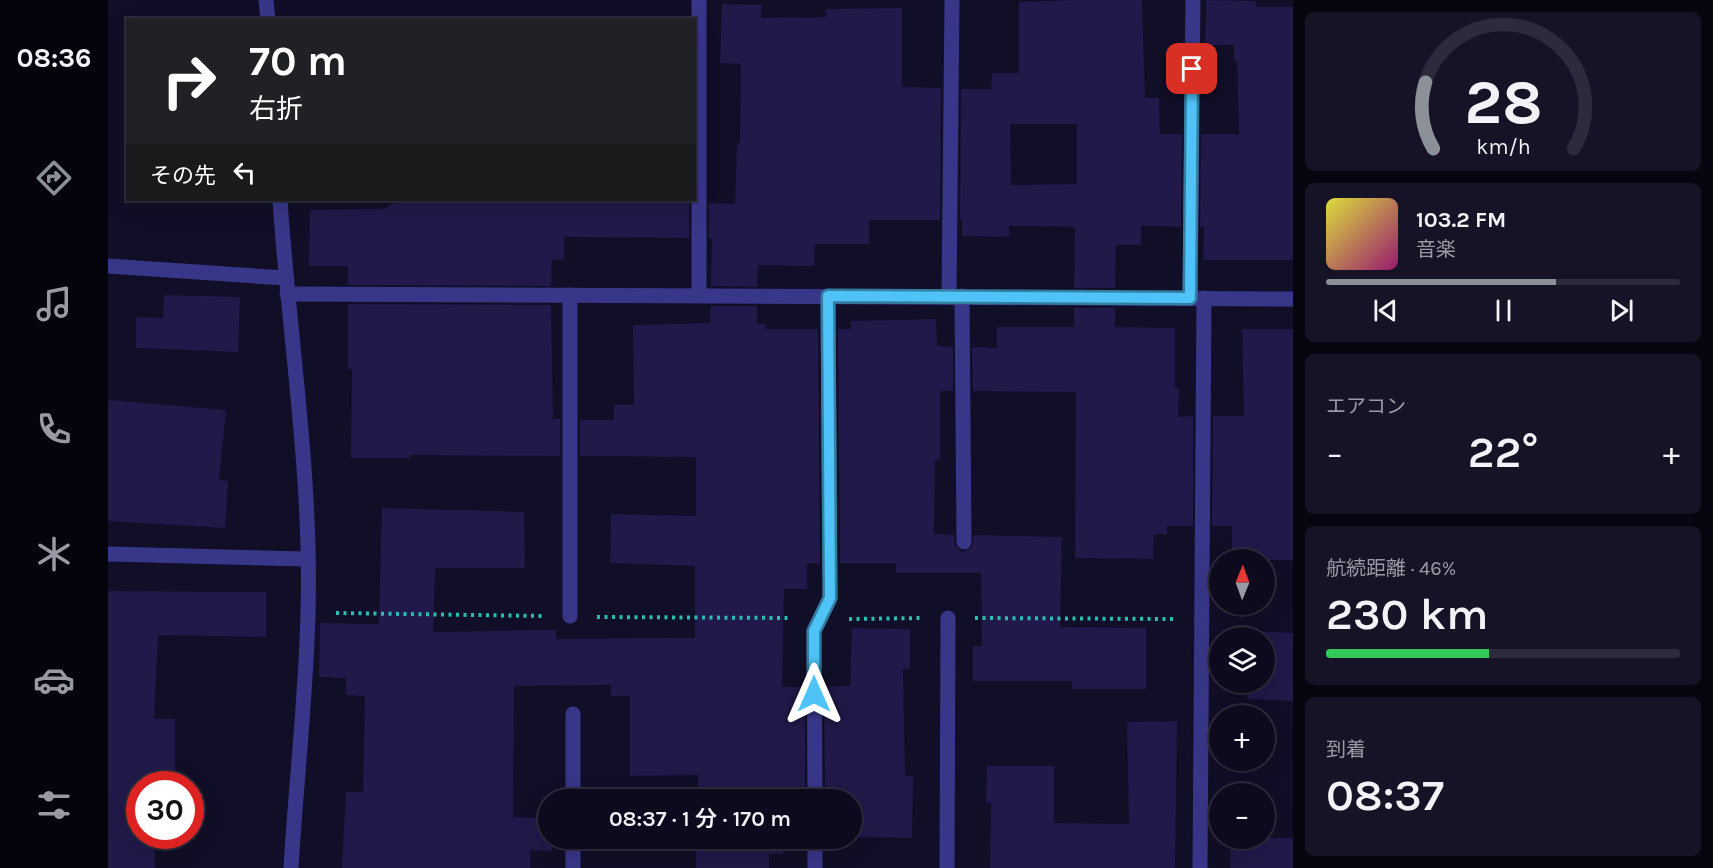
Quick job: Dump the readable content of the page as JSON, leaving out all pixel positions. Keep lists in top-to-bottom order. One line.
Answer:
{"north":"top","page":{"tabs":"08:36","turn":["70 m","右折"],"then":"その先","song":["103.2 FM","音楽"],"tile":["エアコン",["航続距離 · 46%","230 km"],["到着","08:37"]],"heat":["−","22°","+"],"map_buttons":["+","−"],"limit":"30","trip":"08:37 · 1 分 · 170 m","gauge":["28","km/h"]}}
